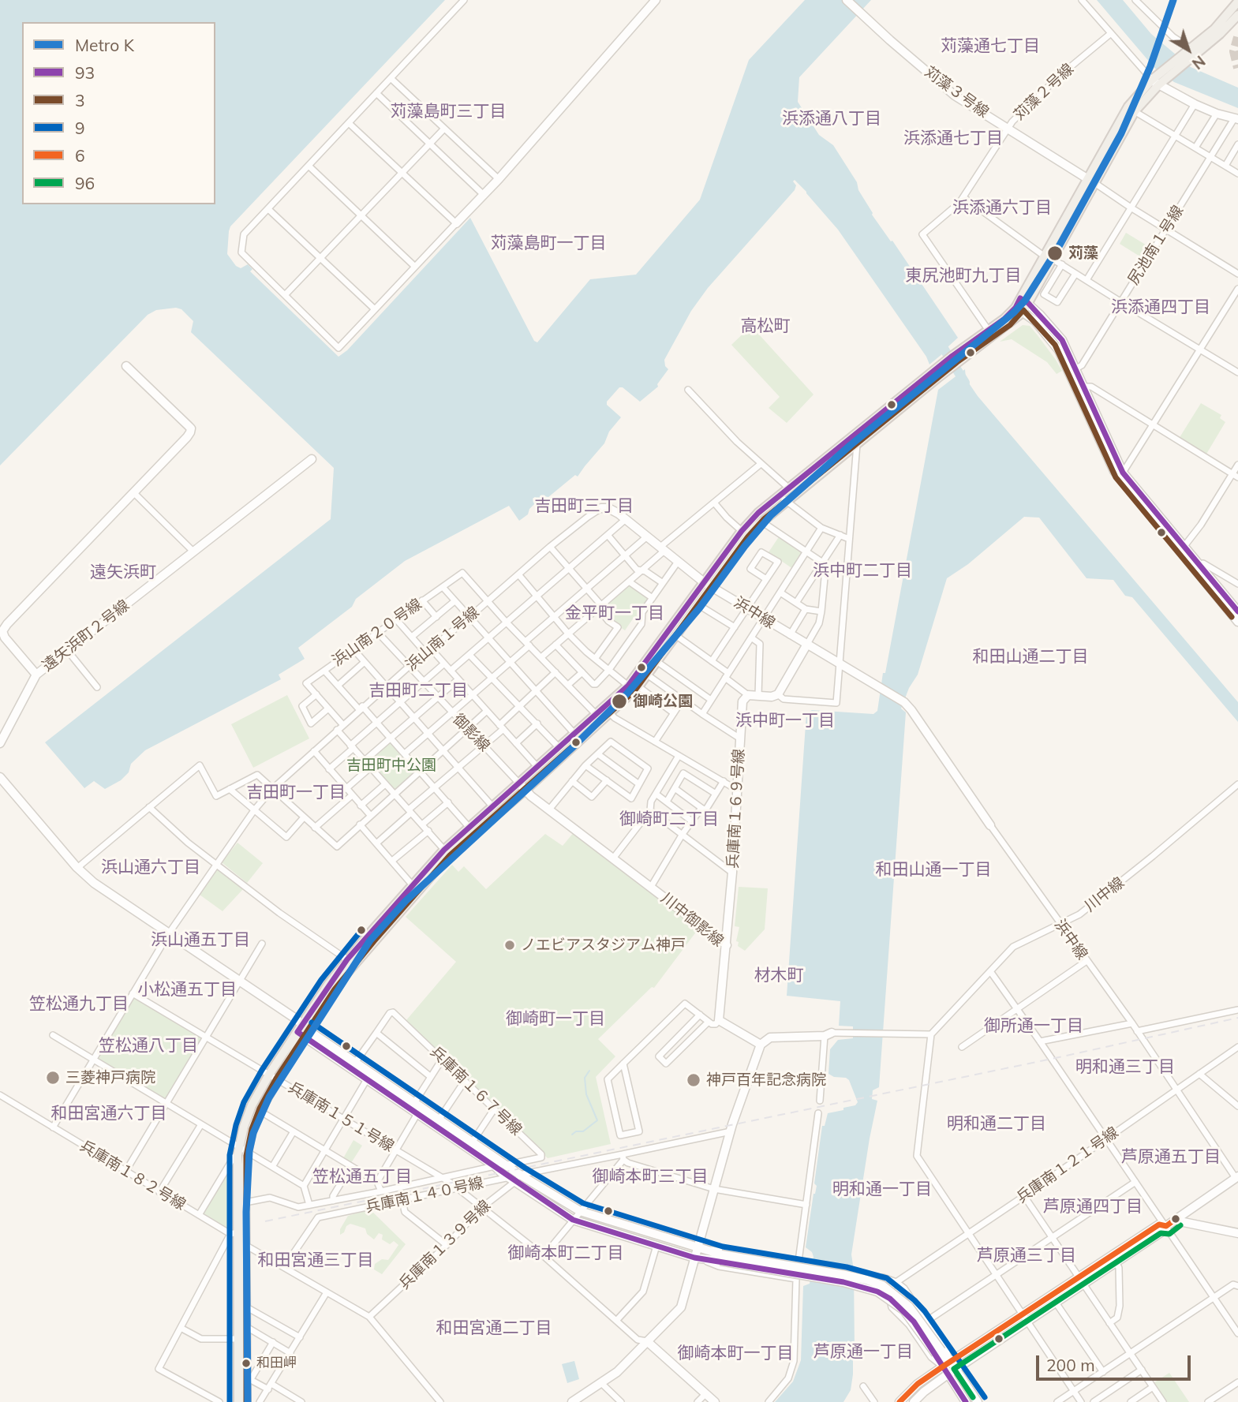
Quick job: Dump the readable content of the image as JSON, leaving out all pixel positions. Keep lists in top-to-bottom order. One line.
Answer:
{"streets":{"street":["苅藻３号線","苅藻２号線","尻池南１号線","浜中線","浜山南２０号線","遠矢浜町２号線","浜山南１号線","御影線","兵庫南１６９号線","川中線","川中御影線","兵庫南１６７号線","兵庫南１５１号線","兵庫南１２１号線","兵庫南１８２号線","兵庫南１４０号線","兵庫南１３９号線"]},"crossings":[["苅藻３号線","苅藻２号線"],["浜中線","浜山南１号線"],["浜中線","川中線"],["浜中線","兵庫南１２１号線"],["浜山南２０号線","浜山南１号線"],["浜山南２０号線","御影線"],["浜山南１号線","御影線"],["浜山南１号線","兵庫南１５１号線"],["浜山南１号線","兵庫南１８２号線"],["御影線","川中御影線"],["兵庫南１６９号線","川中御影線"],["兵庫南１６７号線","兵庫南１５１号線"],["兵庫南１５１号線","兵庫南１４０号線"],["兵庫南１５１号線","兵庫南１３９号線"],["兵庫南１４０号線","兵庫南１３９号線"]],"districts":["苅藻通七丁目","苅藻島町三丁目","浜添通八丁目","浜添通七丁目","浜添通六丁目","苅藻島町一丁目","東尻池町九丁目","浜添通四丁目","高松町","吉田町三丁目","浜中町二丁目","遠矢浜町","金平町一丁目","和田山通二丁目","吉田町二丁目","浜中町一丁目","吉田町一丁目","御崎町二丁目","浜山通六丁目","和田山通一丁目","浜山通五丁目","材木町","小松通五丁目","笠松通九丁目","御崎町一丁目","御所通一丁目","笠松通八丁目","明和通三丁目","和田宮通六丁目","明和通二丁目","芦原通五丁目","笠松通五丁目","御崎本町三丁目","明和通一丁目","芦原通四丁目","御崎本町二丁目","芦原通三丁目","和田宮通三丁目","和田宮通二丁目","芦原通一丁目","御崎本町一丁目"],"parks":["吉田町中公園"],"places":["苅藻","御崎公園","ノエビアスタジアム神戸","三菱神戸病院","神戸百年記念病院","和田岬"],"lines":["metro line K","transit line 93","transit line 3","transit line 9","transit line 6","transit line 96"],"legend":["Metro K","93","3","9","6","96"],"scale_bar":"200 m","north":"bottom right"}
